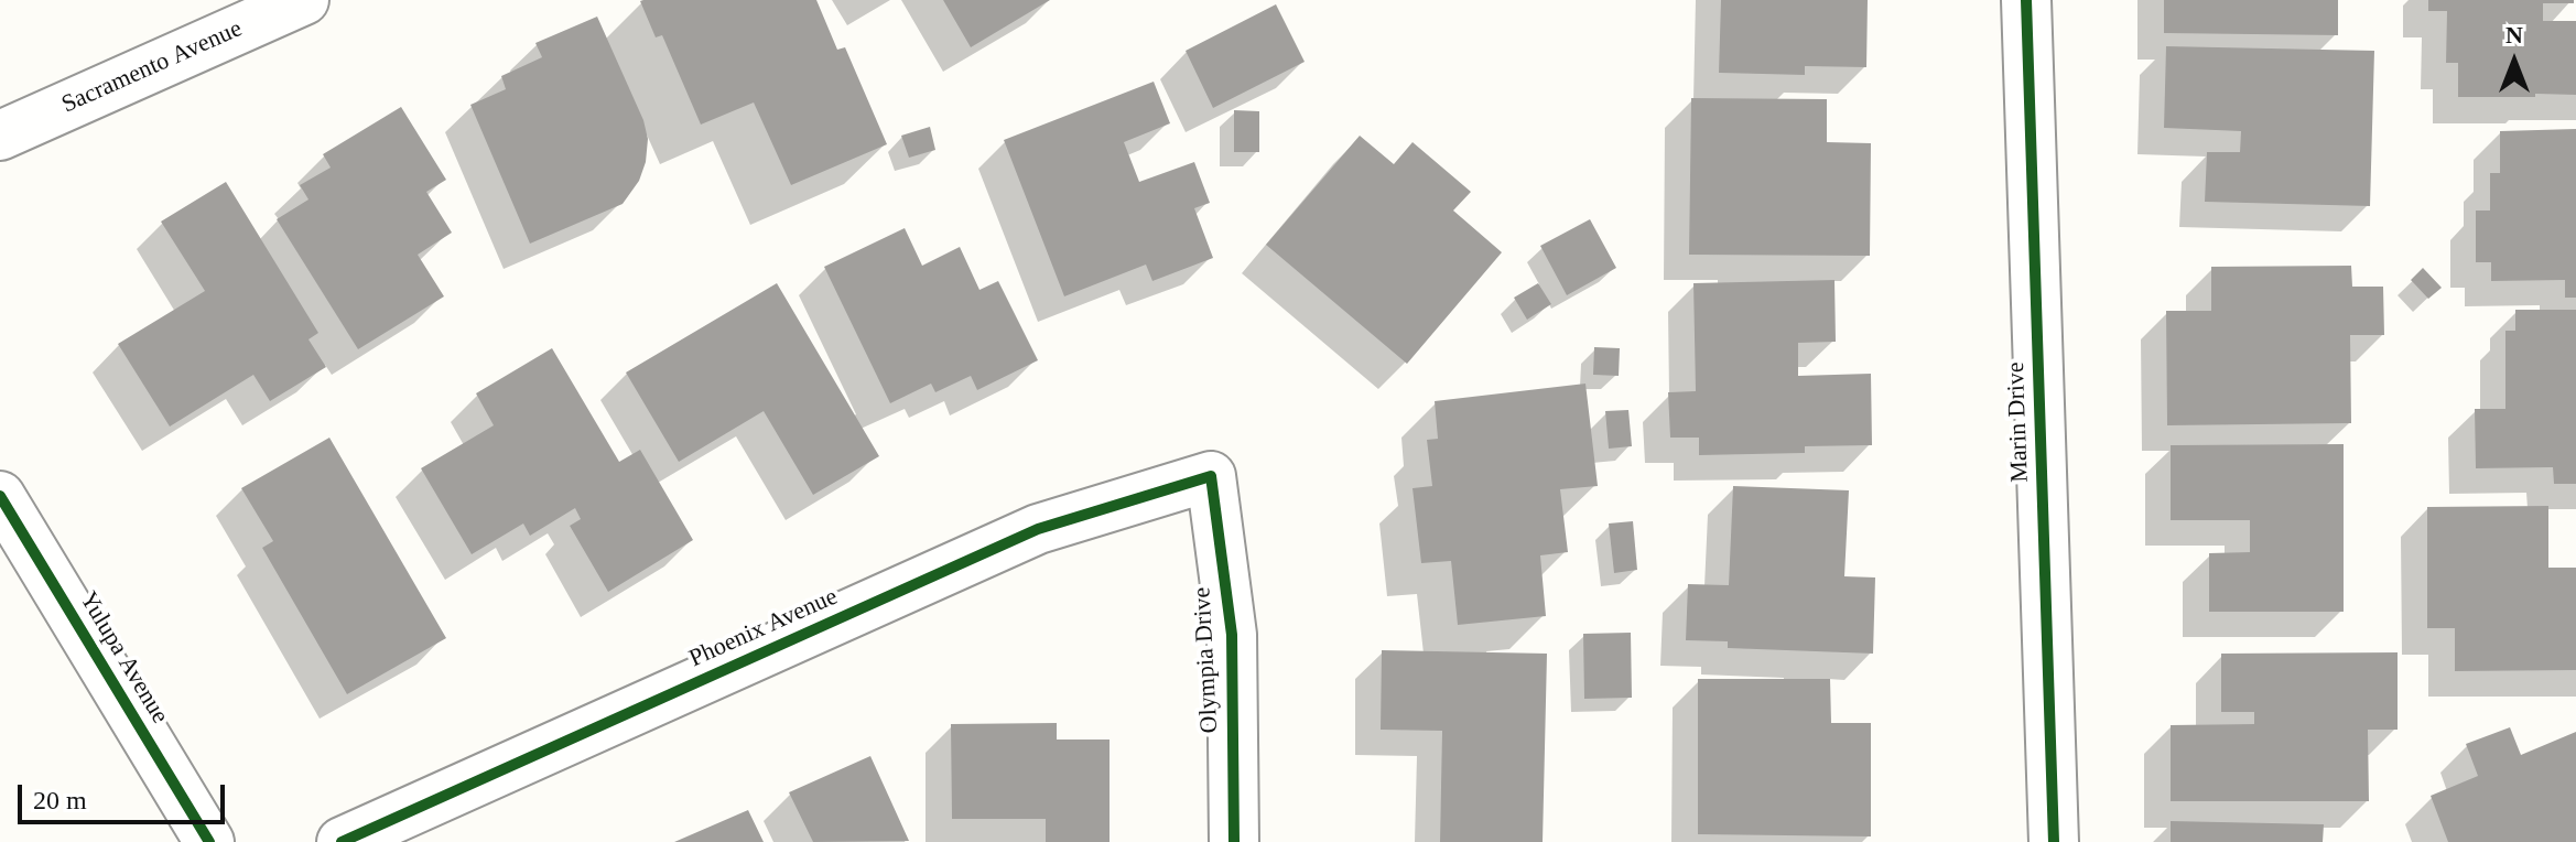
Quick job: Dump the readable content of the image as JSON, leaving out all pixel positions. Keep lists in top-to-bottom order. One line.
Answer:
{"streets":{"street":["Sacramento Avenue","Marin Drive","Phoenix Avenue","Yulupa Avenue","Olympia Drive"]},"crossings":[["Phoenix Avenue","Olympia Drive"]],"scale_bar":"20 m","north":"top"}
